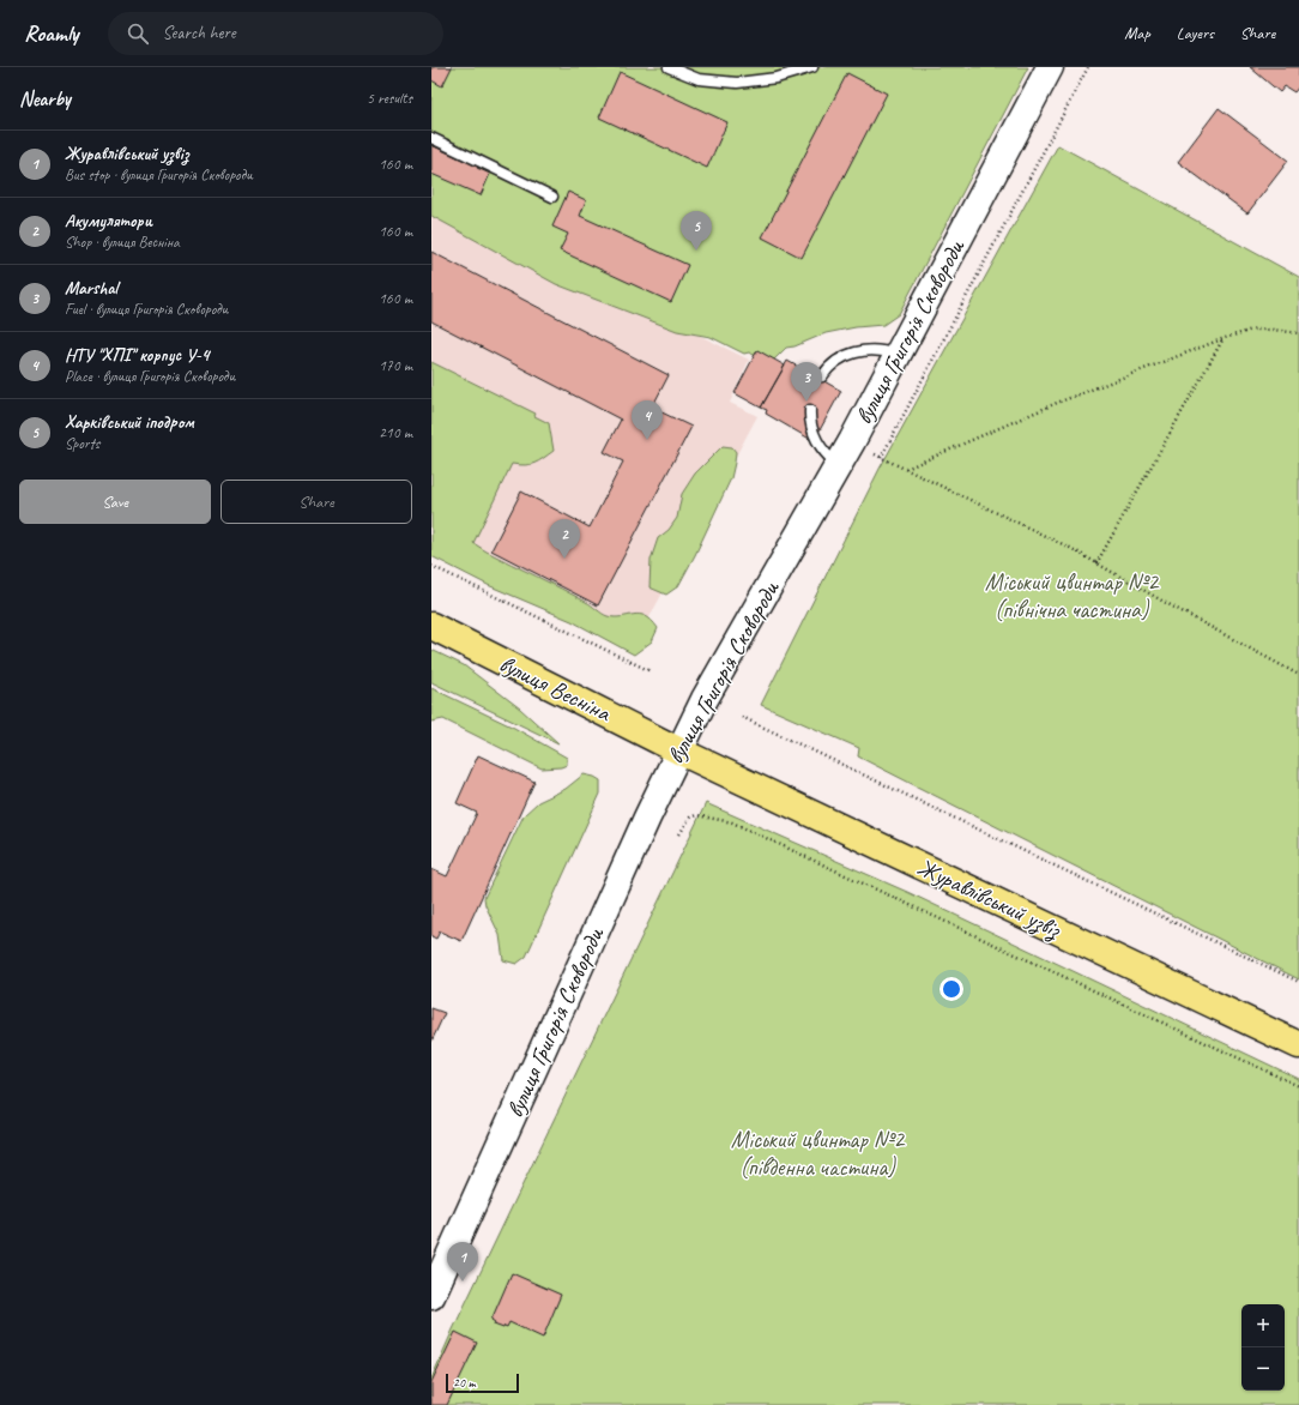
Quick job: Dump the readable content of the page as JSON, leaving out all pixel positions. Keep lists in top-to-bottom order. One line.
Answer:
{"streets":{"main road":["вулиця Весніна","Журавлівський узвіз"],"street":["вулиця Григорія Сковороди"]},"crossings":[["вулиця Григорія Сковороди","вулиця Весніна"],["вулиця Григорія Сковороди","Журавлівський узвіз"],["вулиця Весніна","Журавлівський узвіз"]],"parks":["Міський цвинтар №2 (північна частина)","Міський цвинтар №2 (південна частина)"],"scale_bar":"20 m","page":{"header":"Roamly","search":"Search here","nav":["Map","Layers","Share"],"heading":["Nearby","5 results"],"list":[{"mark":"1","name":"Журавлівський узвіз","note":"Bus stop · вулиця Григорія Сковороди","value":"160 m"},{"mark":"2","name":"Акумулятори","note":"Shop · вулиця Весніна","value":"160 m"},{"mark":"3","name":"Marshal","note":"Fuel · вулиця Григорія Сковороди","value":"160 m"},{"mark":"4","name":"НТУ \"ХПІ\" корпус У-4","note":"Place · вулиця Григорія Сковороди","value":"170 m"},{"mark":"5","name":"Харківський іподром","note":"Sports","value":"210 m"}],"pins":["5","3","4","2","1"],"buttons":["Save","Share"],"map_buttons":["+","−"],"scale":"20 m"}}
